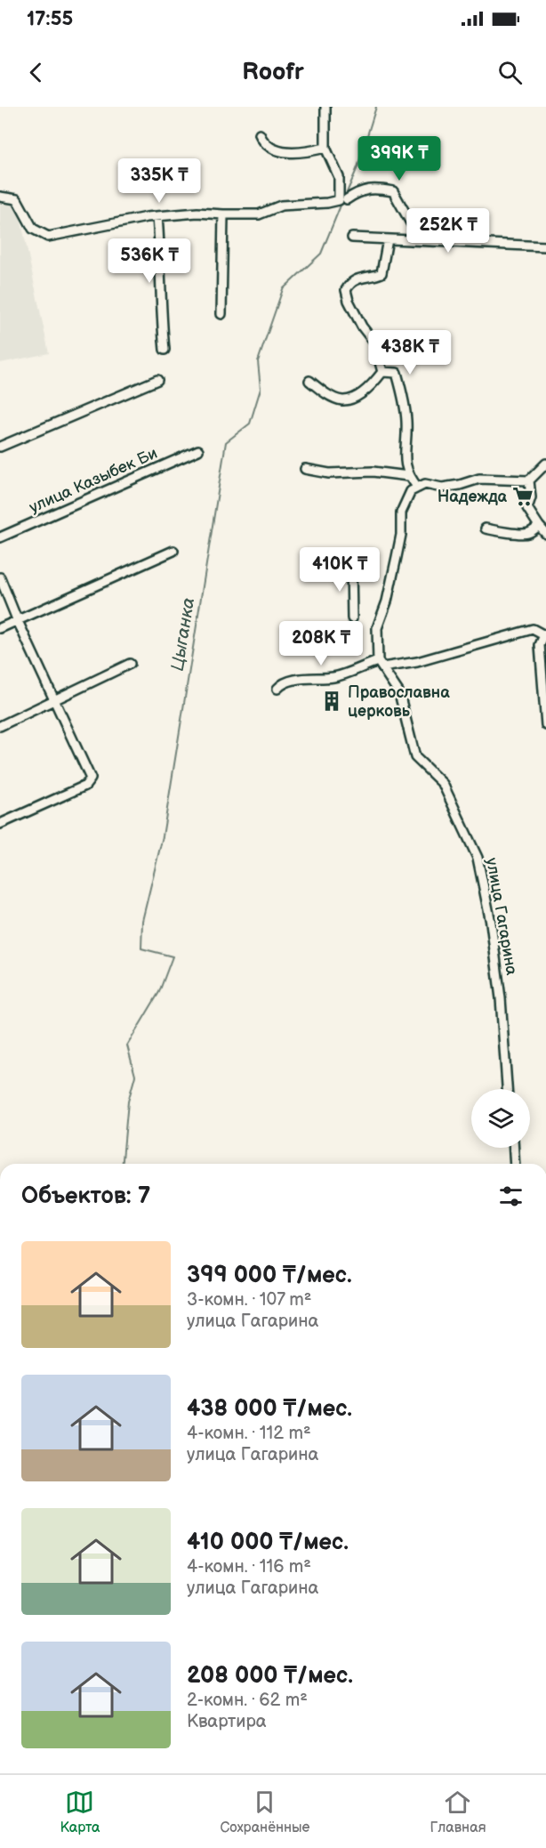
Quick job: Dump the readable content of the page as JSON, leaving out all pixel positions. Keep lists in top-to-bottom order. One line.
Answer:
{"streets":{"street":["улица Казыбек Би","улица Гагарина"]},"water":["Цыганка"],"places":{"supermarket":["Надежда"],"building":["Православна церковь"]},"page":{"status":"17:55","header":"Roofr","price":["399K ₸","335K ₸","252K ₸","536K ₸","438K ₸","410K ₸","208K ₸"],"heading":"Объектов: 7","list":[{"name":"399 000 ₸/мес.","note":"3-комн. · 107 m² · улица Гагарина"},{"name":"438 000 ₸/мес.","note":"4-комн. · 112 m² · улица Гагарина"},{"name":"410 000 ₸/мес.","note":"4-комн. · 116 m² · улица Гагарина"},{"name":"208 000 ₸/мес.","note":"2-комн. · 62 m² · Квартира"}],"tabs":["Карта","Сохранённые","Главная"]}}
